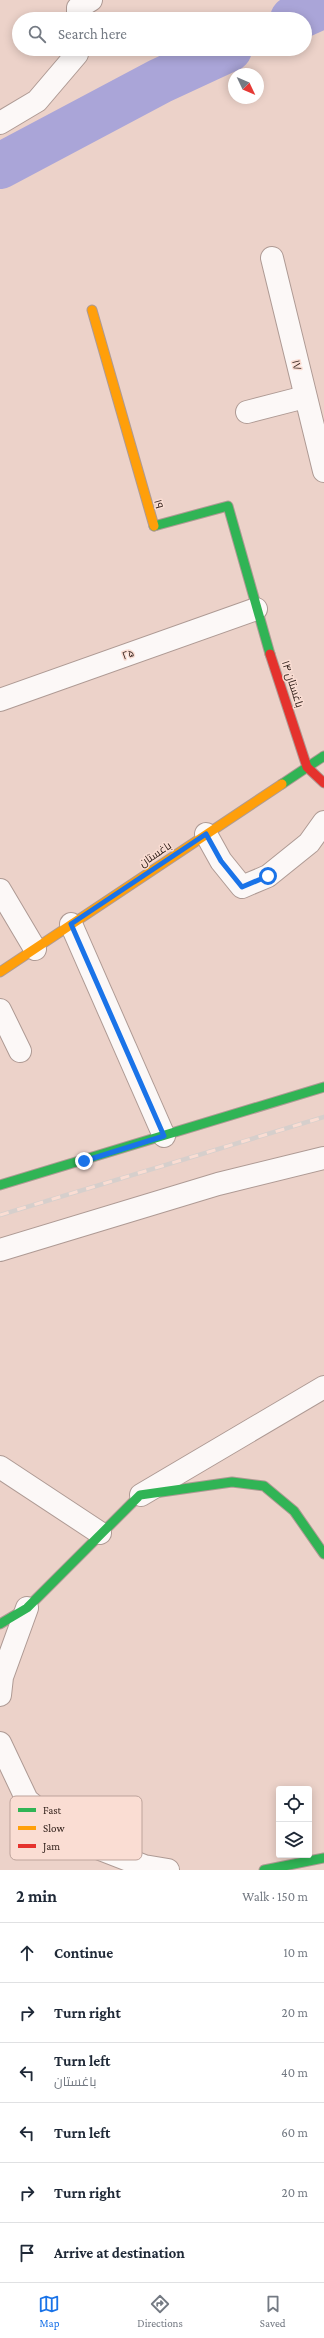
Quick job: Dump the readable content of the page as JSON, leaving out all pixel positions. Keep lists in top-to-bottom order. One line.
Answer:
{"streets":{"main road":["۱۹","باغستان ۱۴","باغستان"],"street":["۱۷","۲۵"]},"crossings":[["۱۹","۲۵"],["۱۹","باغستان ۱۴"],["۲۵","باغستان ۱۴"],["باغستان ۱۴","باغستان"]],"legend":["Fast","Slow","Jam"],"north":"bottom right","page":{"search":"Search here","heading":["2 min","Walk · 150 m"],"list":[["Continue","10 m"],["Turn right","20 m"],["Turn left","باغستان","40 m"],["Turn left","60 m"],["Turn right","20 m"],"Arrive at destination"],"nav":["Map","Directions","Saved"]}}
